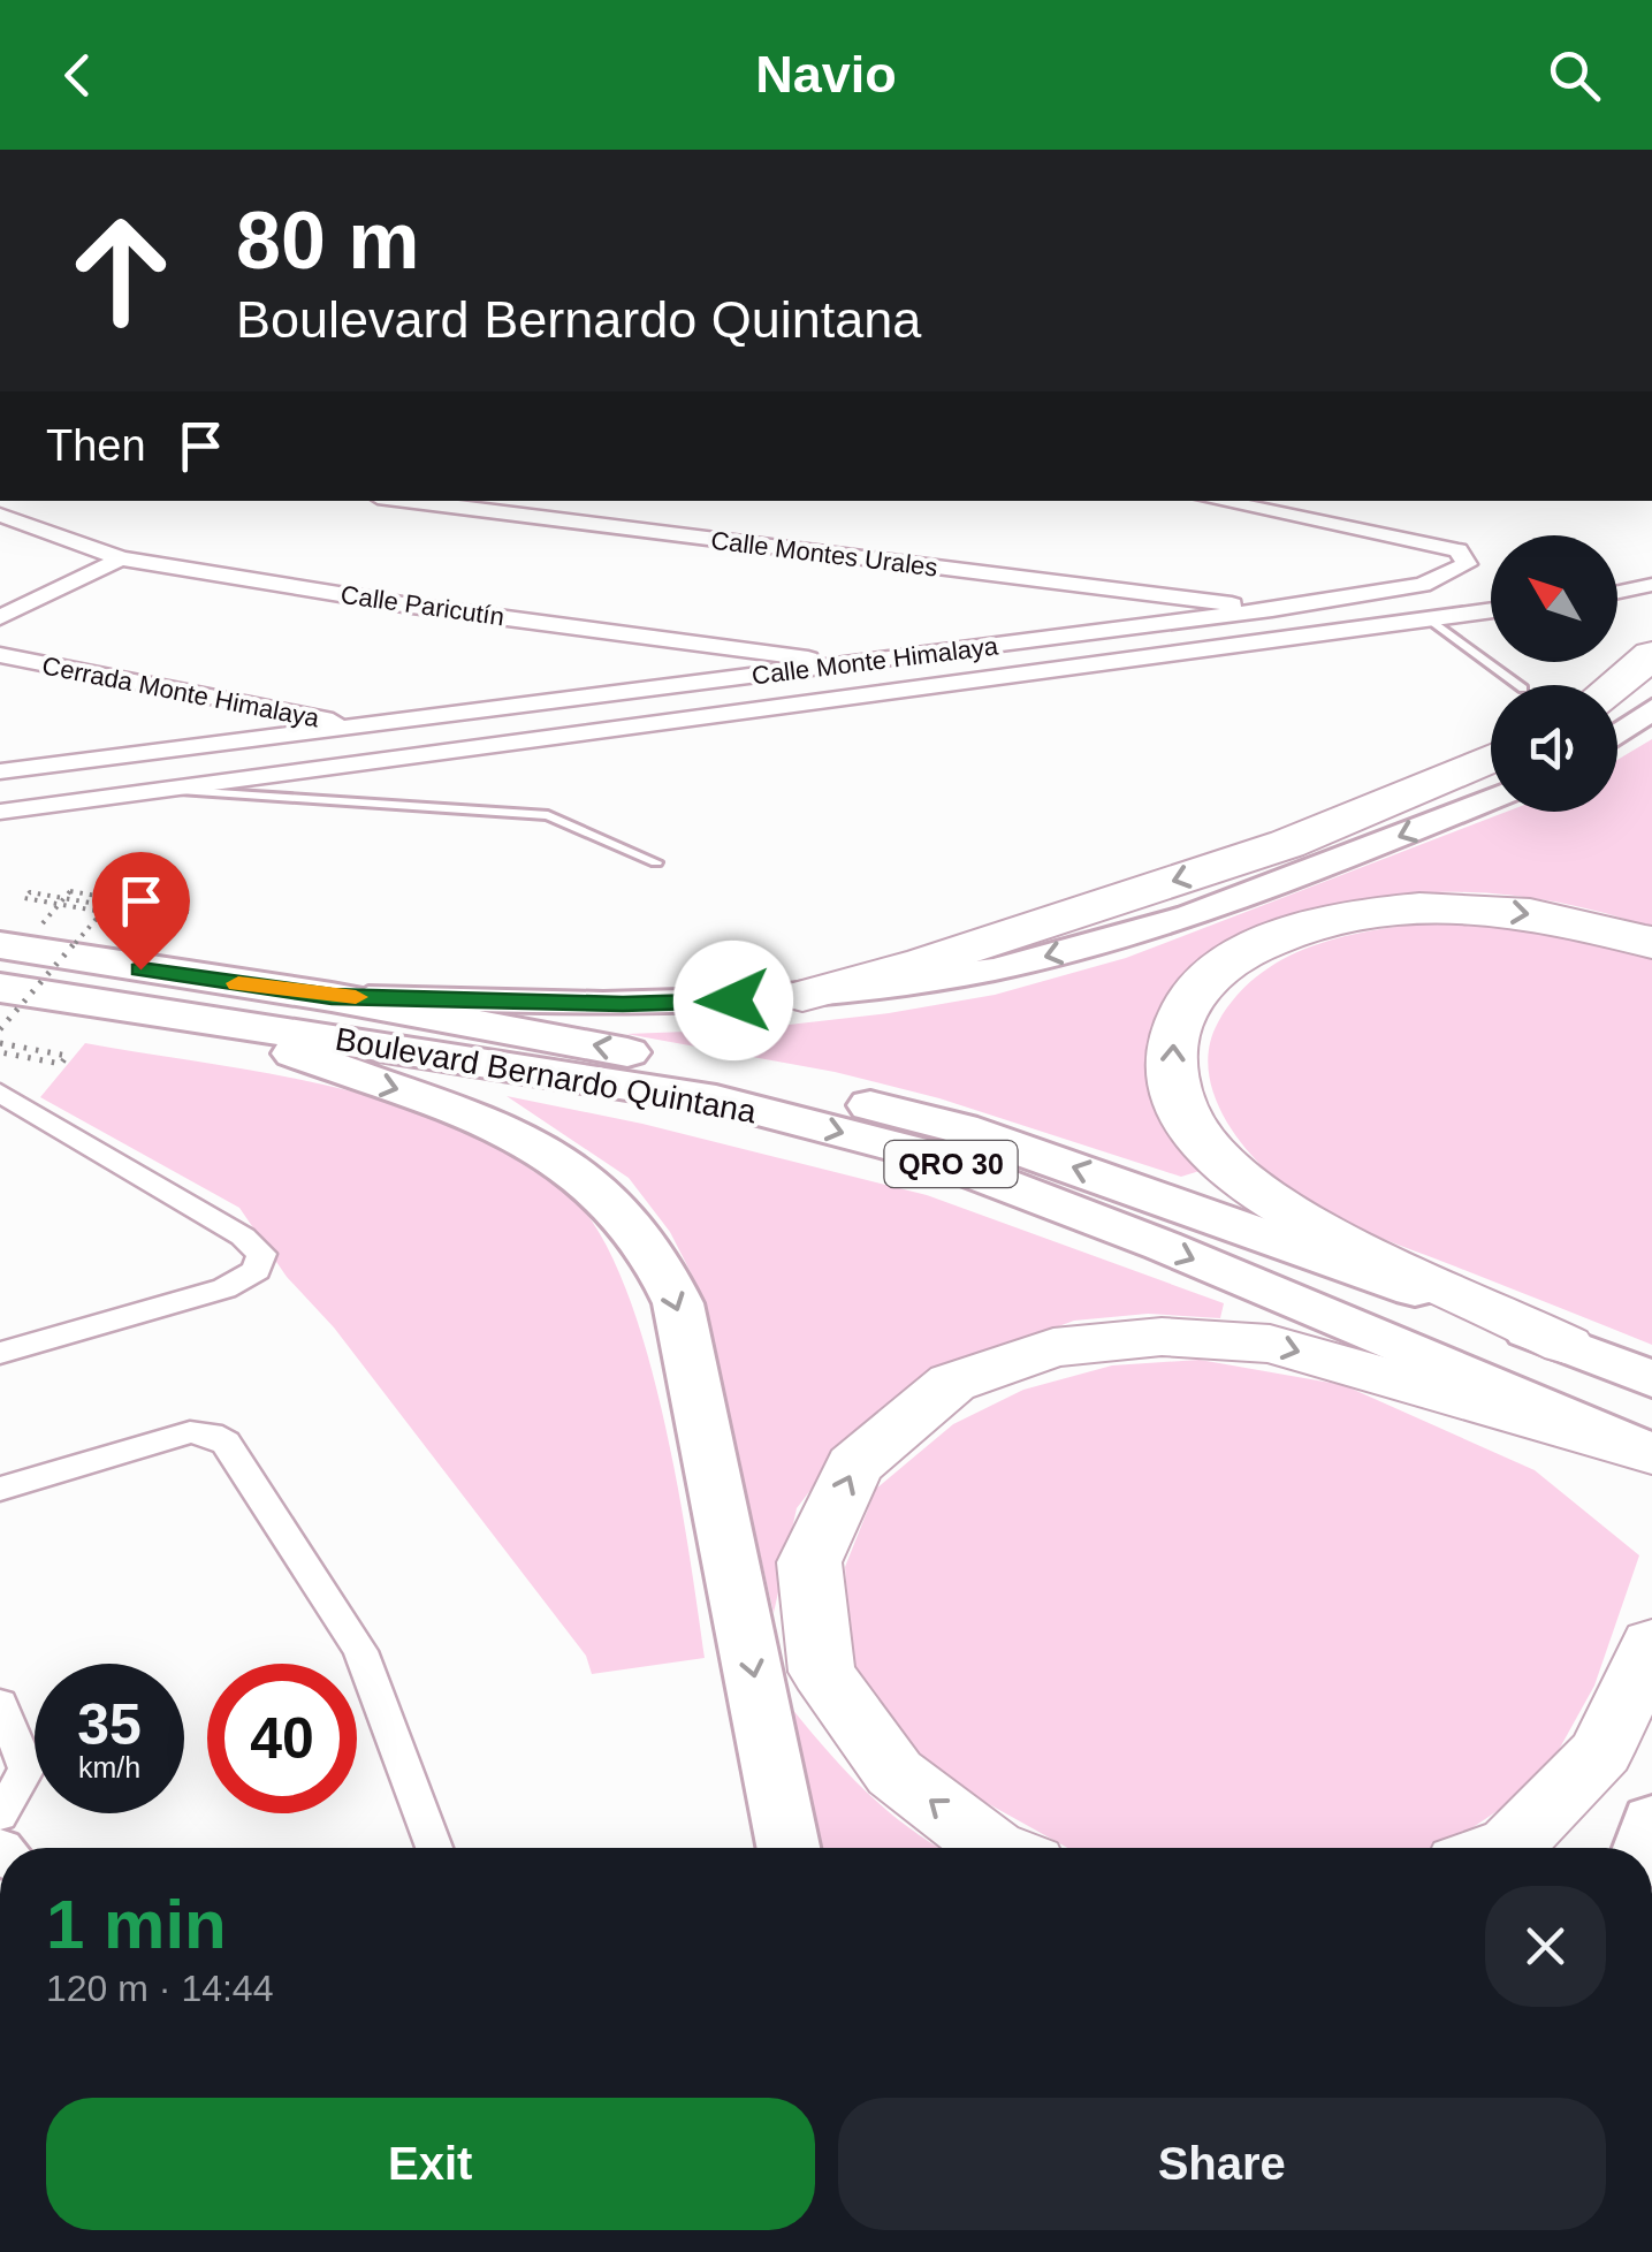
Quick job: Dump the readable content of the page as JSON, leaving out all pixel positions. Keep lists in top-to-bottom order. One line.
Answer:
{"streets":{"highway":["Boulevard Bernardo Quintana","QRO 30"],"street":["Calle Montes Urales","Calle Paricutín","Calle Monte Himalaya","Cerrada Monte Himalaya"]},"crossings":[["Calle Montes Urales","Calle Monte Himalaya"],["Calle Paricutín","Calle Monte Himalaya"],["Calle Monte Himalaya","Cerrada Monte Himalaya"]],"north":"top left","page":{"header":"Navio","turn":["80 m","Boulevard Bernardo Quintana"],"then":"Then","speed":"35 km/h","limit":"40","heading":["1 min","120 m · 14:44"],"buttons":["Exit","Share"]}}
